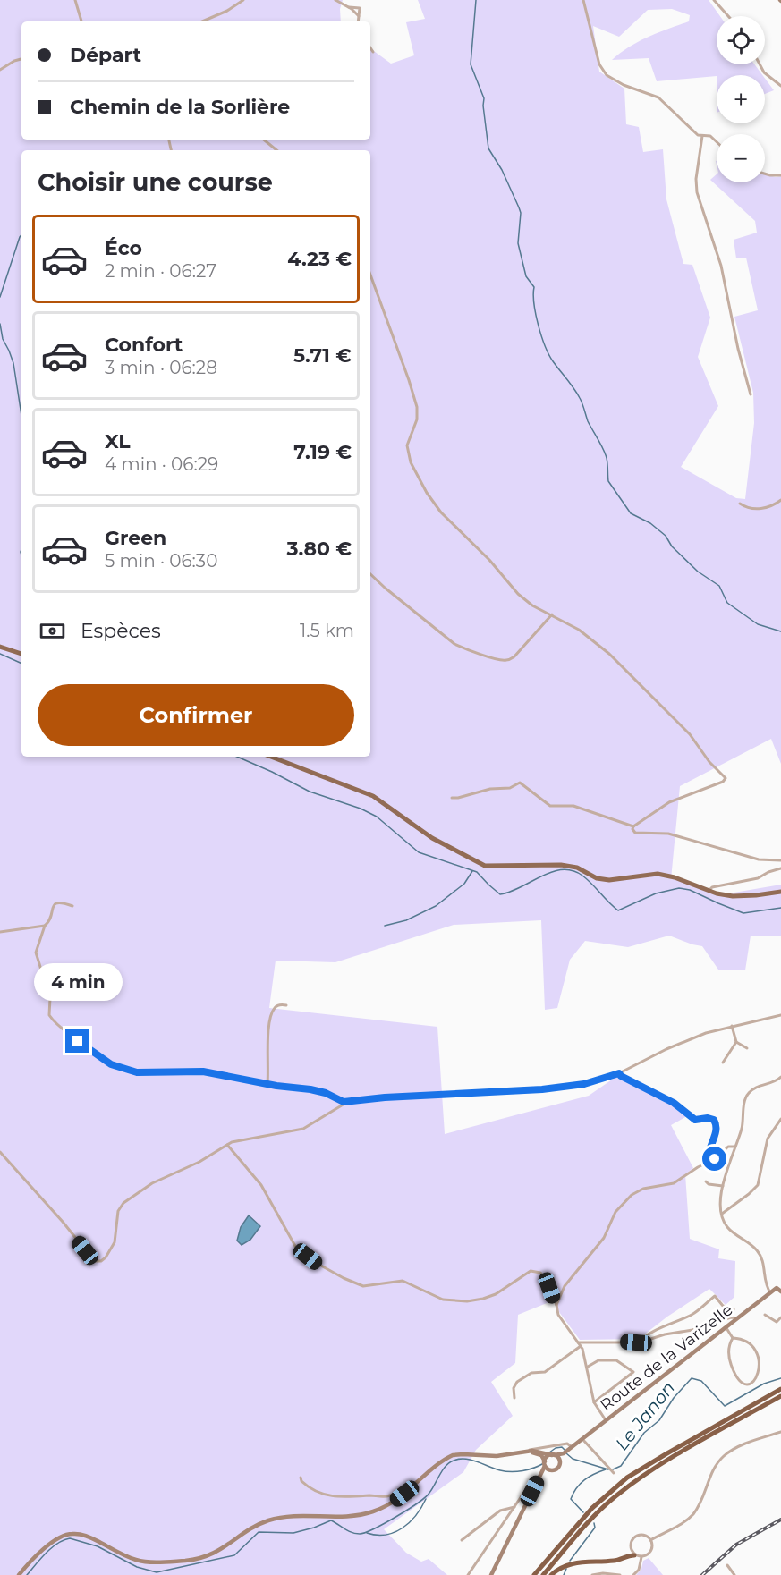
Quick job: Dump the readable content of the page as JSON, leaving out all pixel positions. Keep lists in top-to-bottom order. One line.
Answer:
{"streets":{"main road":["Route de la Varizelle"]},"water":["Le Janon"],"page":{"map_buttons":["+","−"],"banner":["Départ","Chemin de la Sorlière"],"heading":"Choisir une course","list":[{"name":"Éco","note":"2 min · 06:27","value":"4.23 €"},{"name":"Confort","note":"3 min · 06:28","value":"5.71 €"},{"name":"XL","note":"4 min · 06:29","value":"7.19 €"},{"name":"Green","note":"5 min · 06:30","value":"3.80 €"}],"pay":["Espèces","1.5 km"],"buttons":"Confirmer","bubble":"4 min"}}
